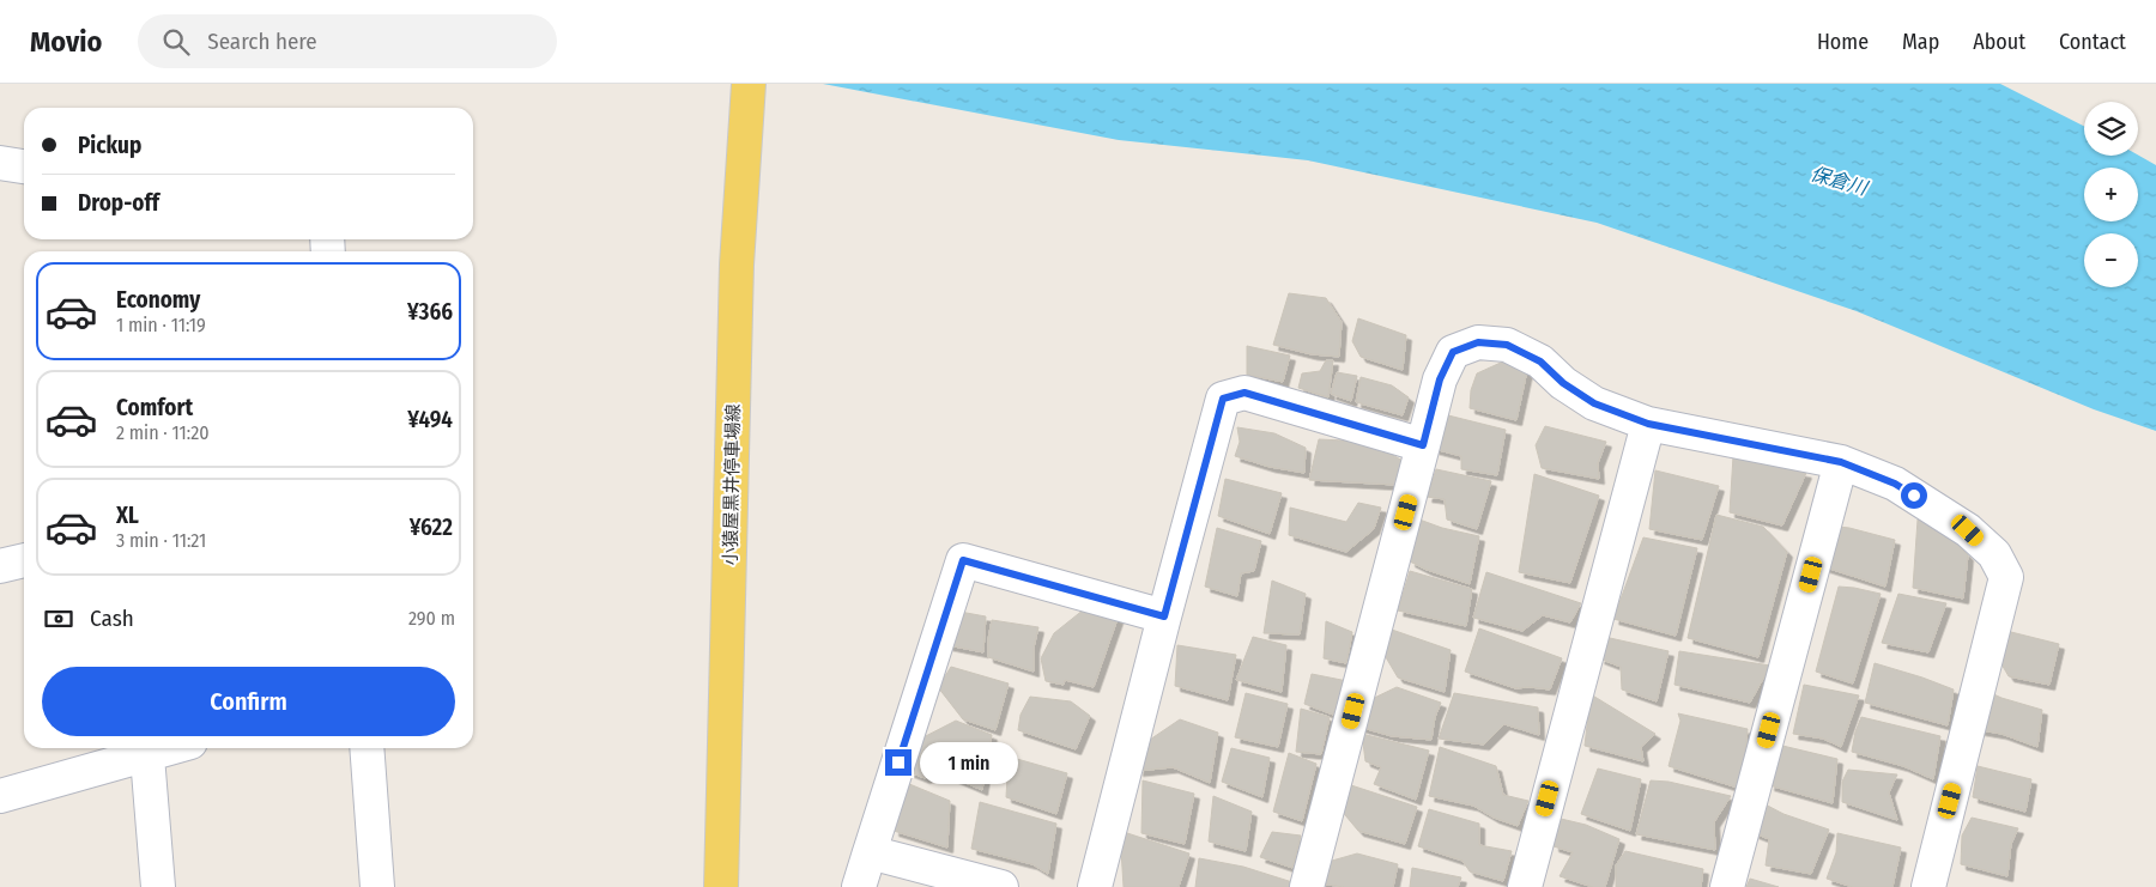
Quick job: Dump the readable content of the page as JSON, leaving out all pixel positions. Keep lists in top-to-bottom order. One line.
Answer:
{"streets":{"main road":["小猿屋黒井停車場線"]},"water":["保倉川"],"page":{"header":"Movio","search":"Search here","nav":["Home","Map","About","Contact"],"map_buttons":["+","−"],"banner":["Pickup","Drop-off"],"list":[{"name":"Economy","note":"1 min · 11:19","value":"¥366"},{"name":"Comfort","note":"2 min · 11:20","value":"¥494"},{"name":"XL","note":"3 min · 11:21","value":"¥622"}],"pay":["Cash","290 m"],"buttons":"Confirm","bubble":"1 min"}}
